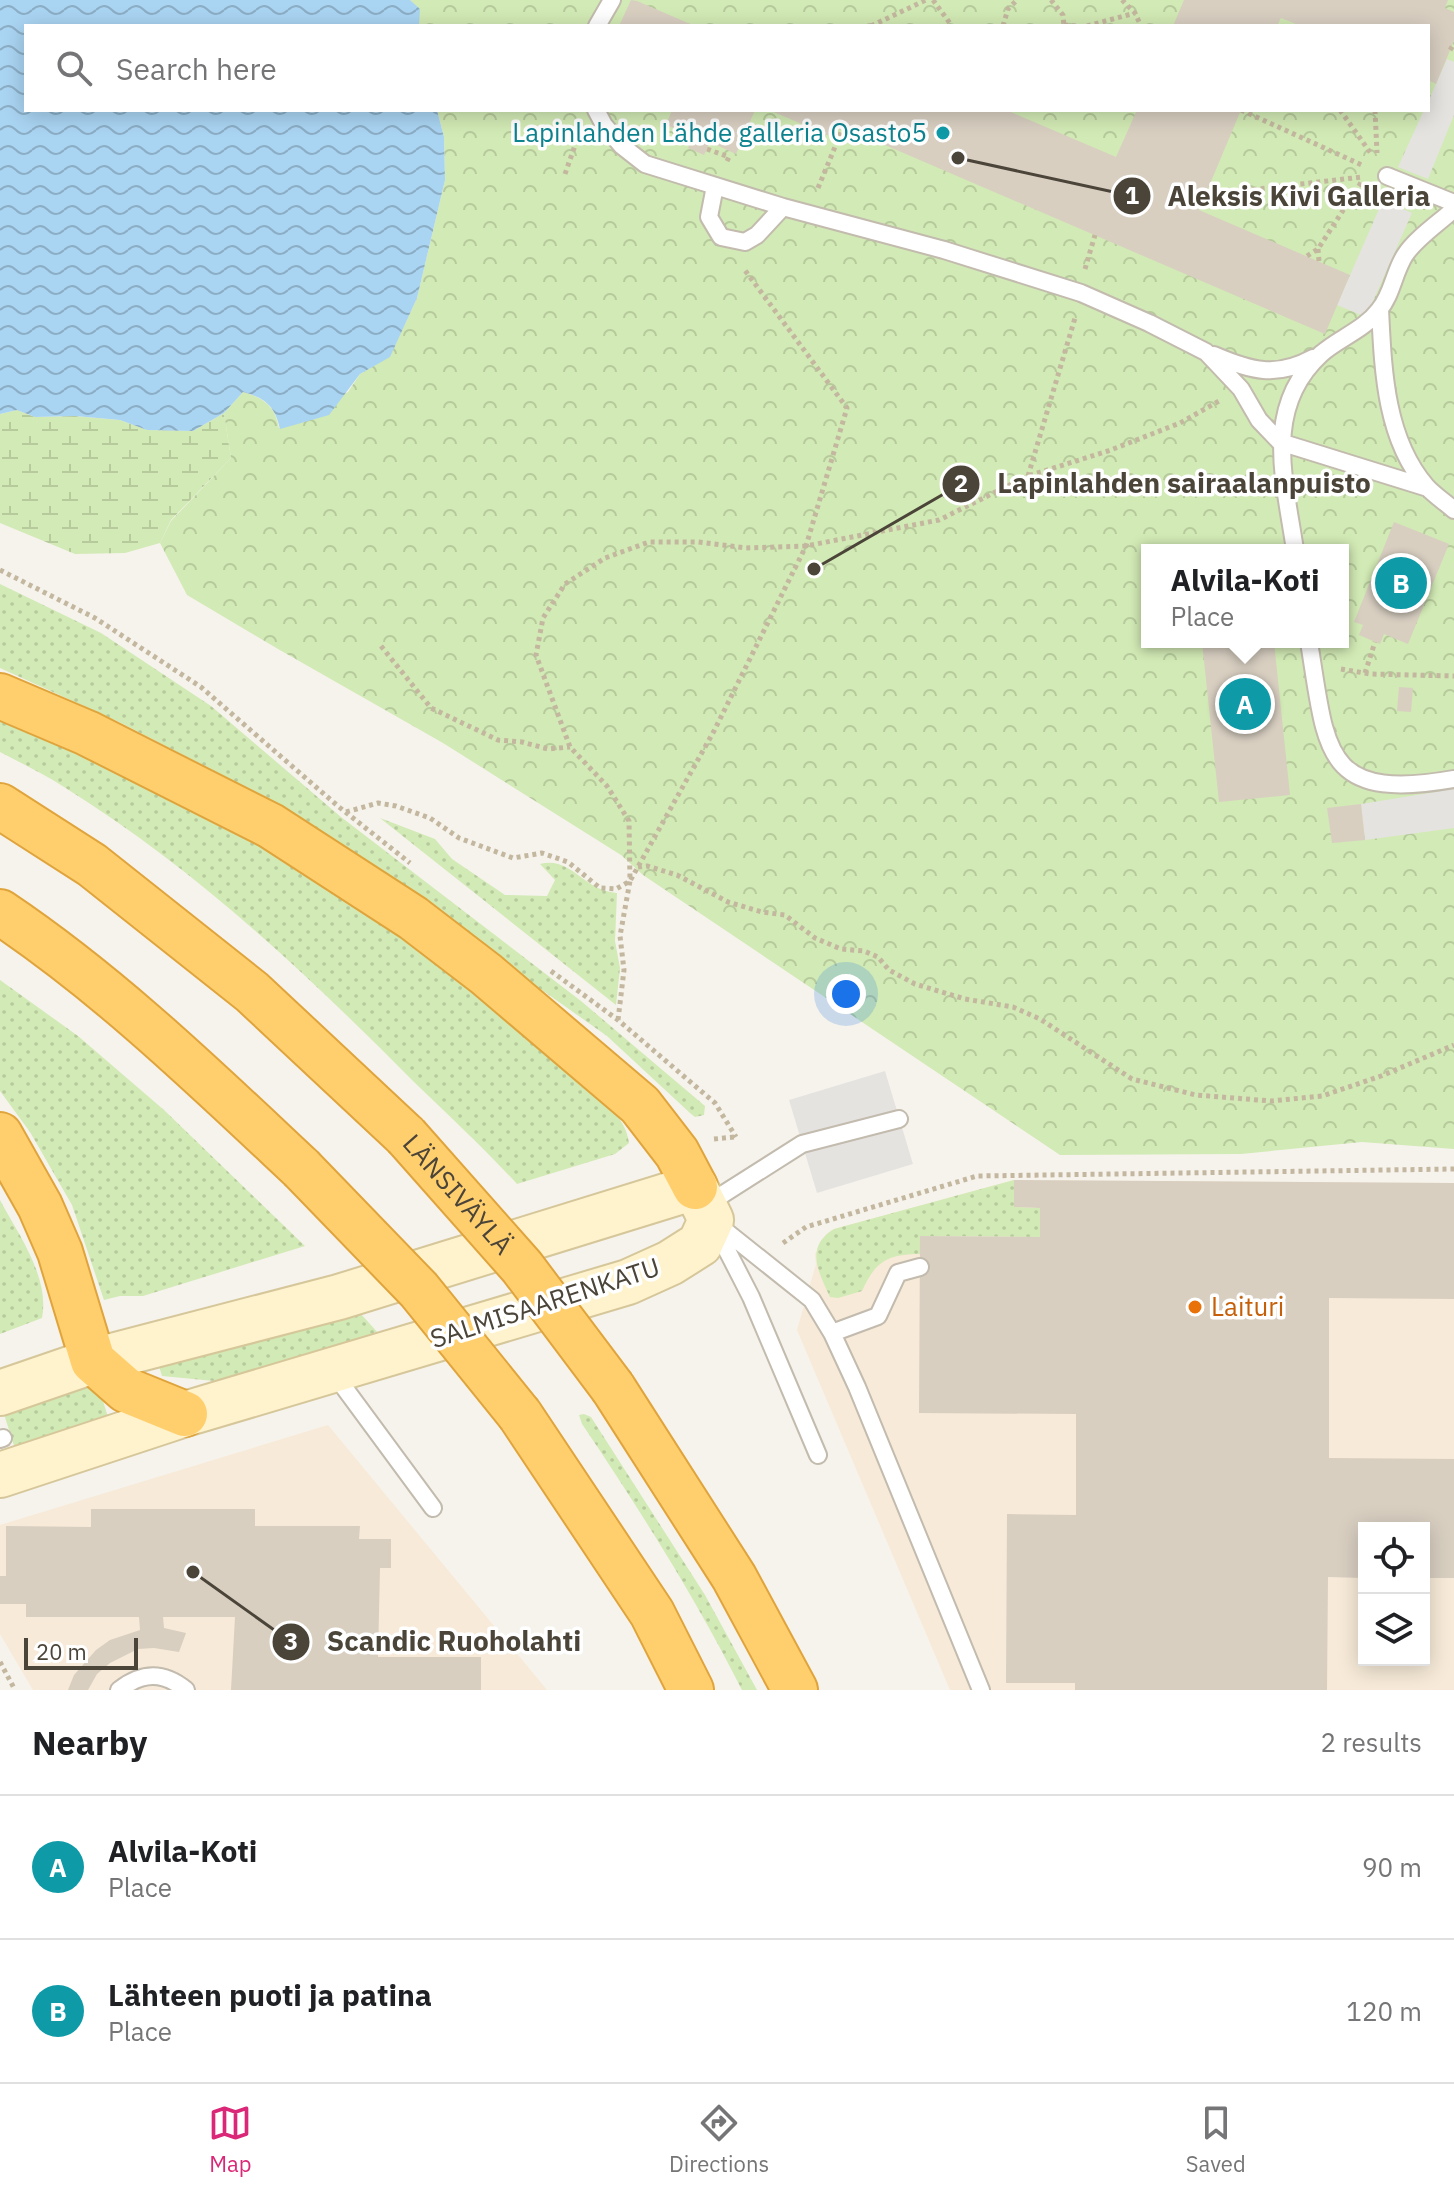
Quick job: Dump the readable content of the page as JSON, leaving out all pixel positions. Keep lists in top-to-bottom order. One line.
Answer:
{"streets":{"highway":["LÄNSIVÄYLÄ"],"main road":["SALMISAARENKATU"]},"places":["Lapinlahden Lähde galleria Osasto5","Aleksis Kivi Galleria","Lapinlahden sairaalanpuisto","Laituri","Scandic Ruoholahti"],"scale_bar":"20 m","page":{"search":"Search here","popup":["Alvila-Koti","Place"],"pins":["B","A"],"scale":"20 m","heading":["Nearby","2 results"],"list":[{"mark":"A","name":"Alvila-Koti","note":"Place","value":"90 m"},{"mark":"B","name":"Lähteen puoti ja patina","note":"Place","value":"120 m"}],"nav":["Map","Directions","Saved"]}}
